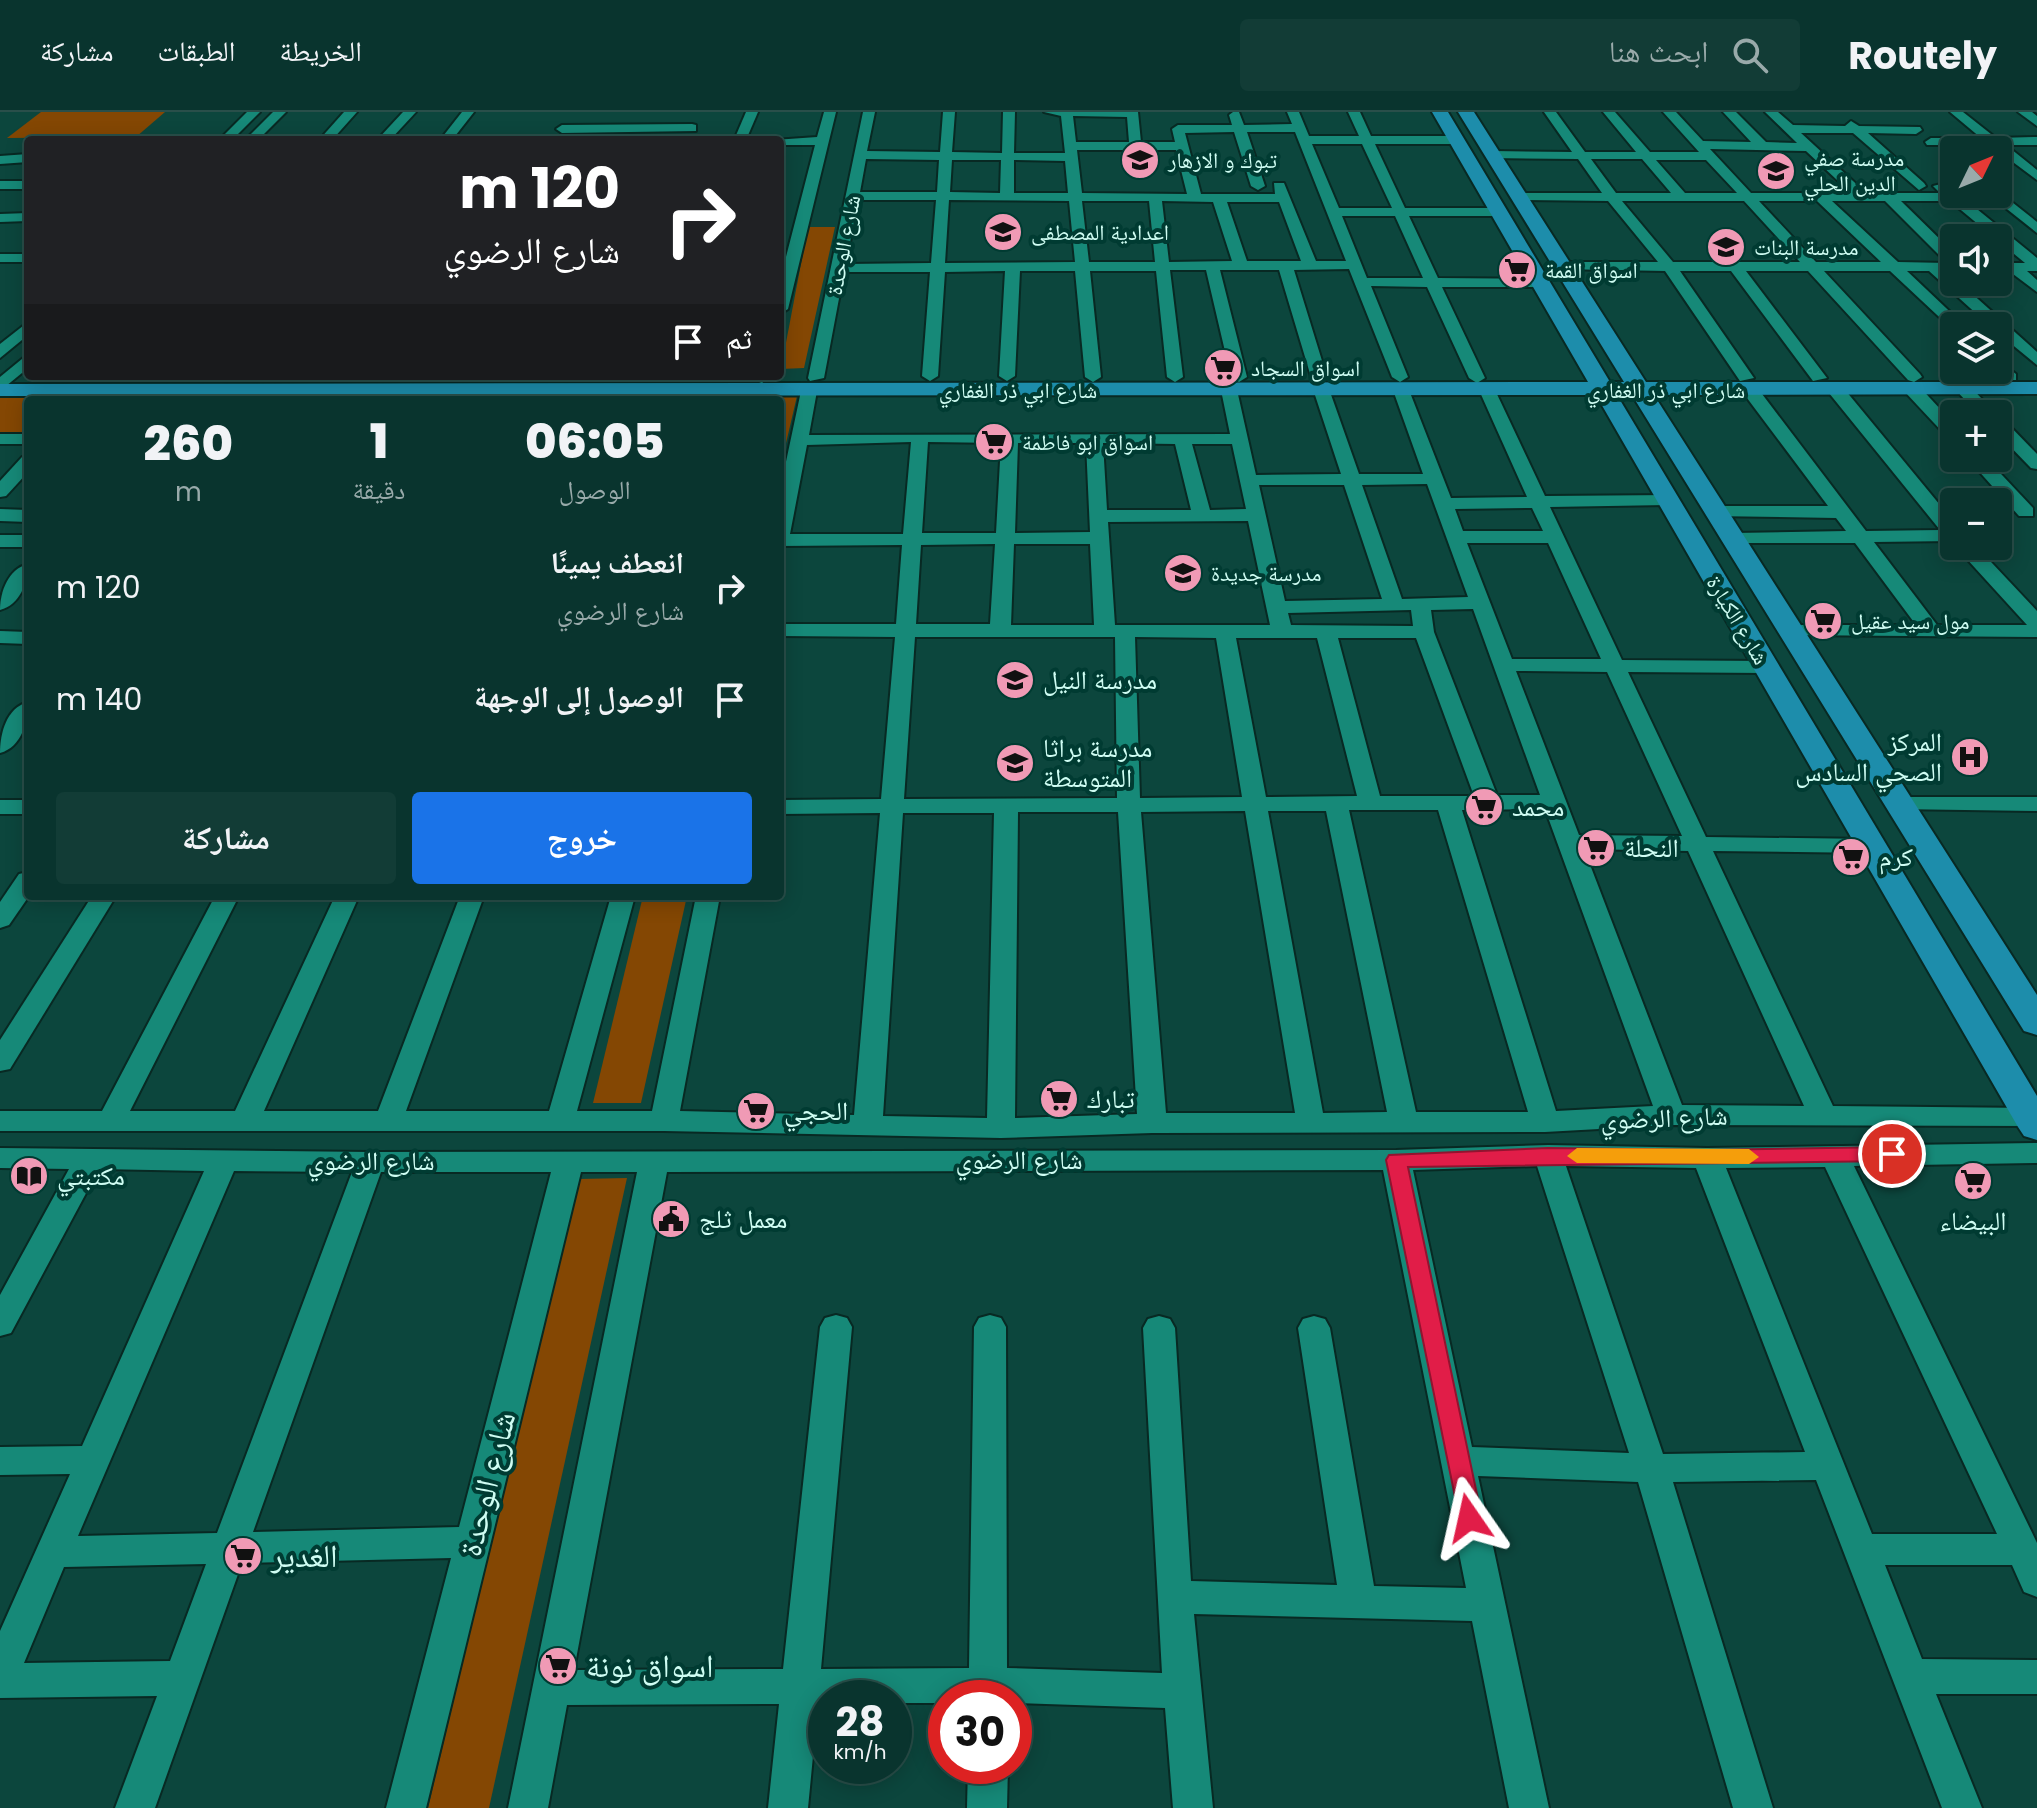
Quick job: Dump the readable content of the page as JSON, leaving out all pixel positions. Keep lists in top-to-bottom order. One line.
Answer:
{"streets":{"main road":["شارع ابي ذر الغفاري","شارع الكيارة"],"street":["شارع الوحدة","شارع الرضوي"]},"crossings":[["شارع الوحدة","شارع ابي ذر الغفاري"],["شارع الوحدة","شارع الرضوي"],["شارع ابي ذر الغفاري","شارع الكيارة"],["شارع الكيارة","شارع الرضوي"]],"places":{"school or university":["تبوك و الازهار","مدرسة صفي الدين الحلي","اعدادية المصطفى","مدرسة البنات","مدرسة جديدة","مدرسة النيل","مدرسة براثا المتوسطة"],"supermarket":["اسواق القمة","اسواق السجاد","اسواق ابو فاطمة","مول سيد عقيل","محمد","النحلة","كرم","تبارك","الحجي","البيضاء","الغدير","اسواق نونة"],"hospital":["المركز الصحي السادس"],"library":["مكتبتي"],"public building":["معمل ثلج"]},"north":"top right","page":{"header":"Routely","search":"ابحث هنا","nav":["الخريطة","الطبقات","مشاركة"],"map_buttons":["+","−"],"turn":["120 m","شارع الرضوي"],"then":"ثم","eta":["06:05","الوصول","1","دقيقة","260","m"],"list":[{"name":"انعطف يمينًا","note":"شارع الرضوي","value":"120 m"},{"name":"الوصول إلى الوجهة","value":"140 m"}],"buttons":["خروج","مشاركة"],"speed":"28 km/h","limit":"30"}}
